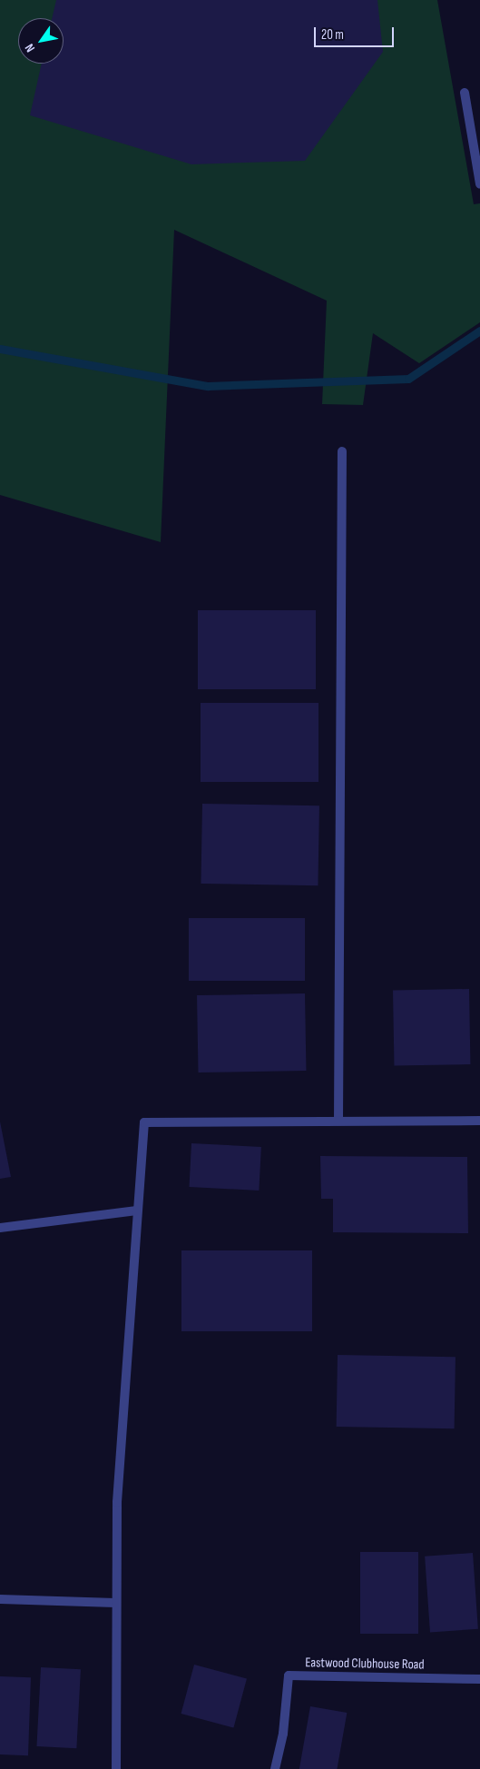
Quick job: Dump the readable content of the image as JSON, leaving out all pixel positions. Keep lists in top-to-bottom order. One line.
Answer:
{"streets":{"street":["Eastwood Clubhouse Road"]},"scale_bar":"20 m","north":"bottom left"}
